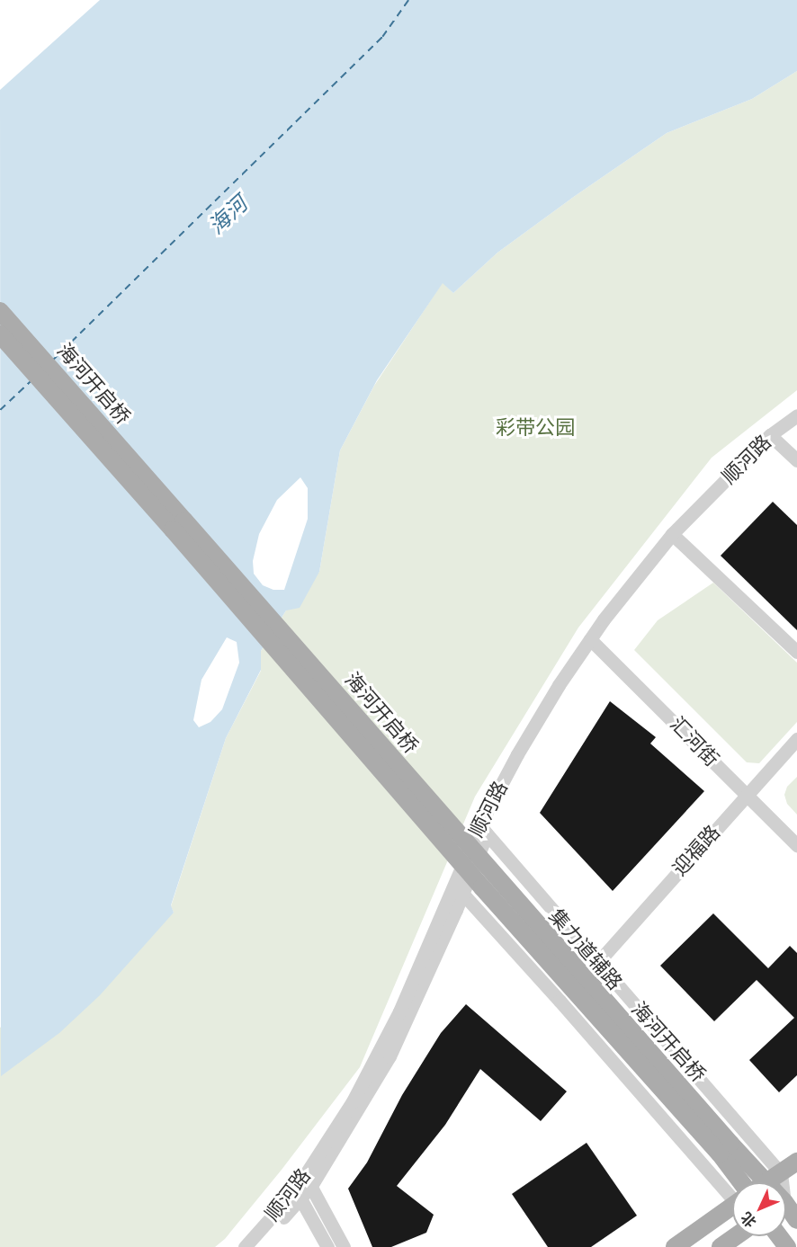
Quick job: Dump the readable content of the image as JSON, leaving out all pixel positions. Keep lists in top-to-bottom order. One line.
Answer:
{"streets":{"main road":["海河开启桥"],"street":["顺河路","汇河街","迎福路","集力道辅路"]},"crossings":[["顺河路","汇河街"],["顺河路","集力道辅路"],["汇河街","迎福路"],["迎福路","集力道辅路"]],"water":["海河"],"parks":["彩带公园"],"north":"bottom left"}
